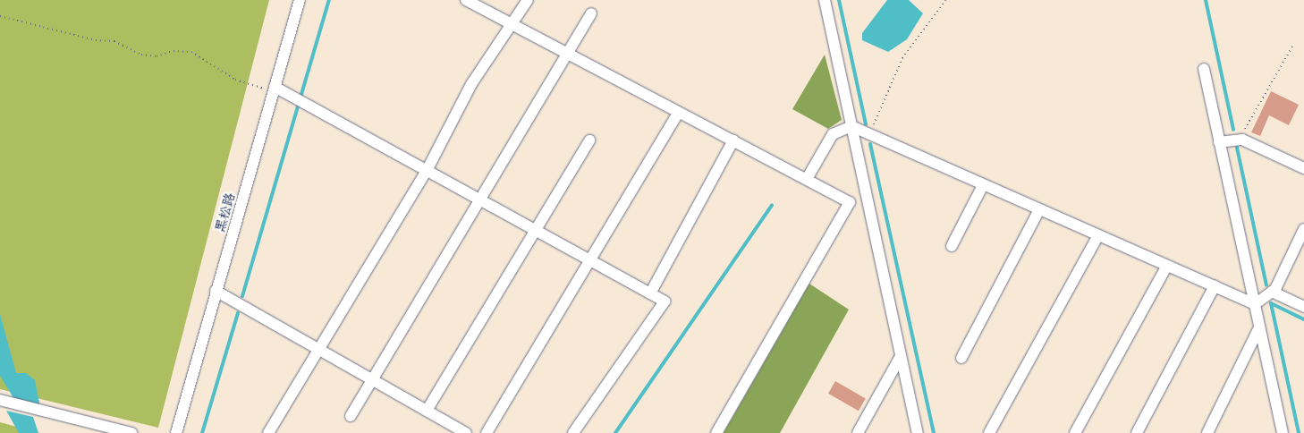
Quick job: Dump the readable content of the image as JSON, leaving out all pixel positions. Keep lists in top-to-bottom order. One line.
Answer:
{"streets":{"street":["黑松路"]}}
